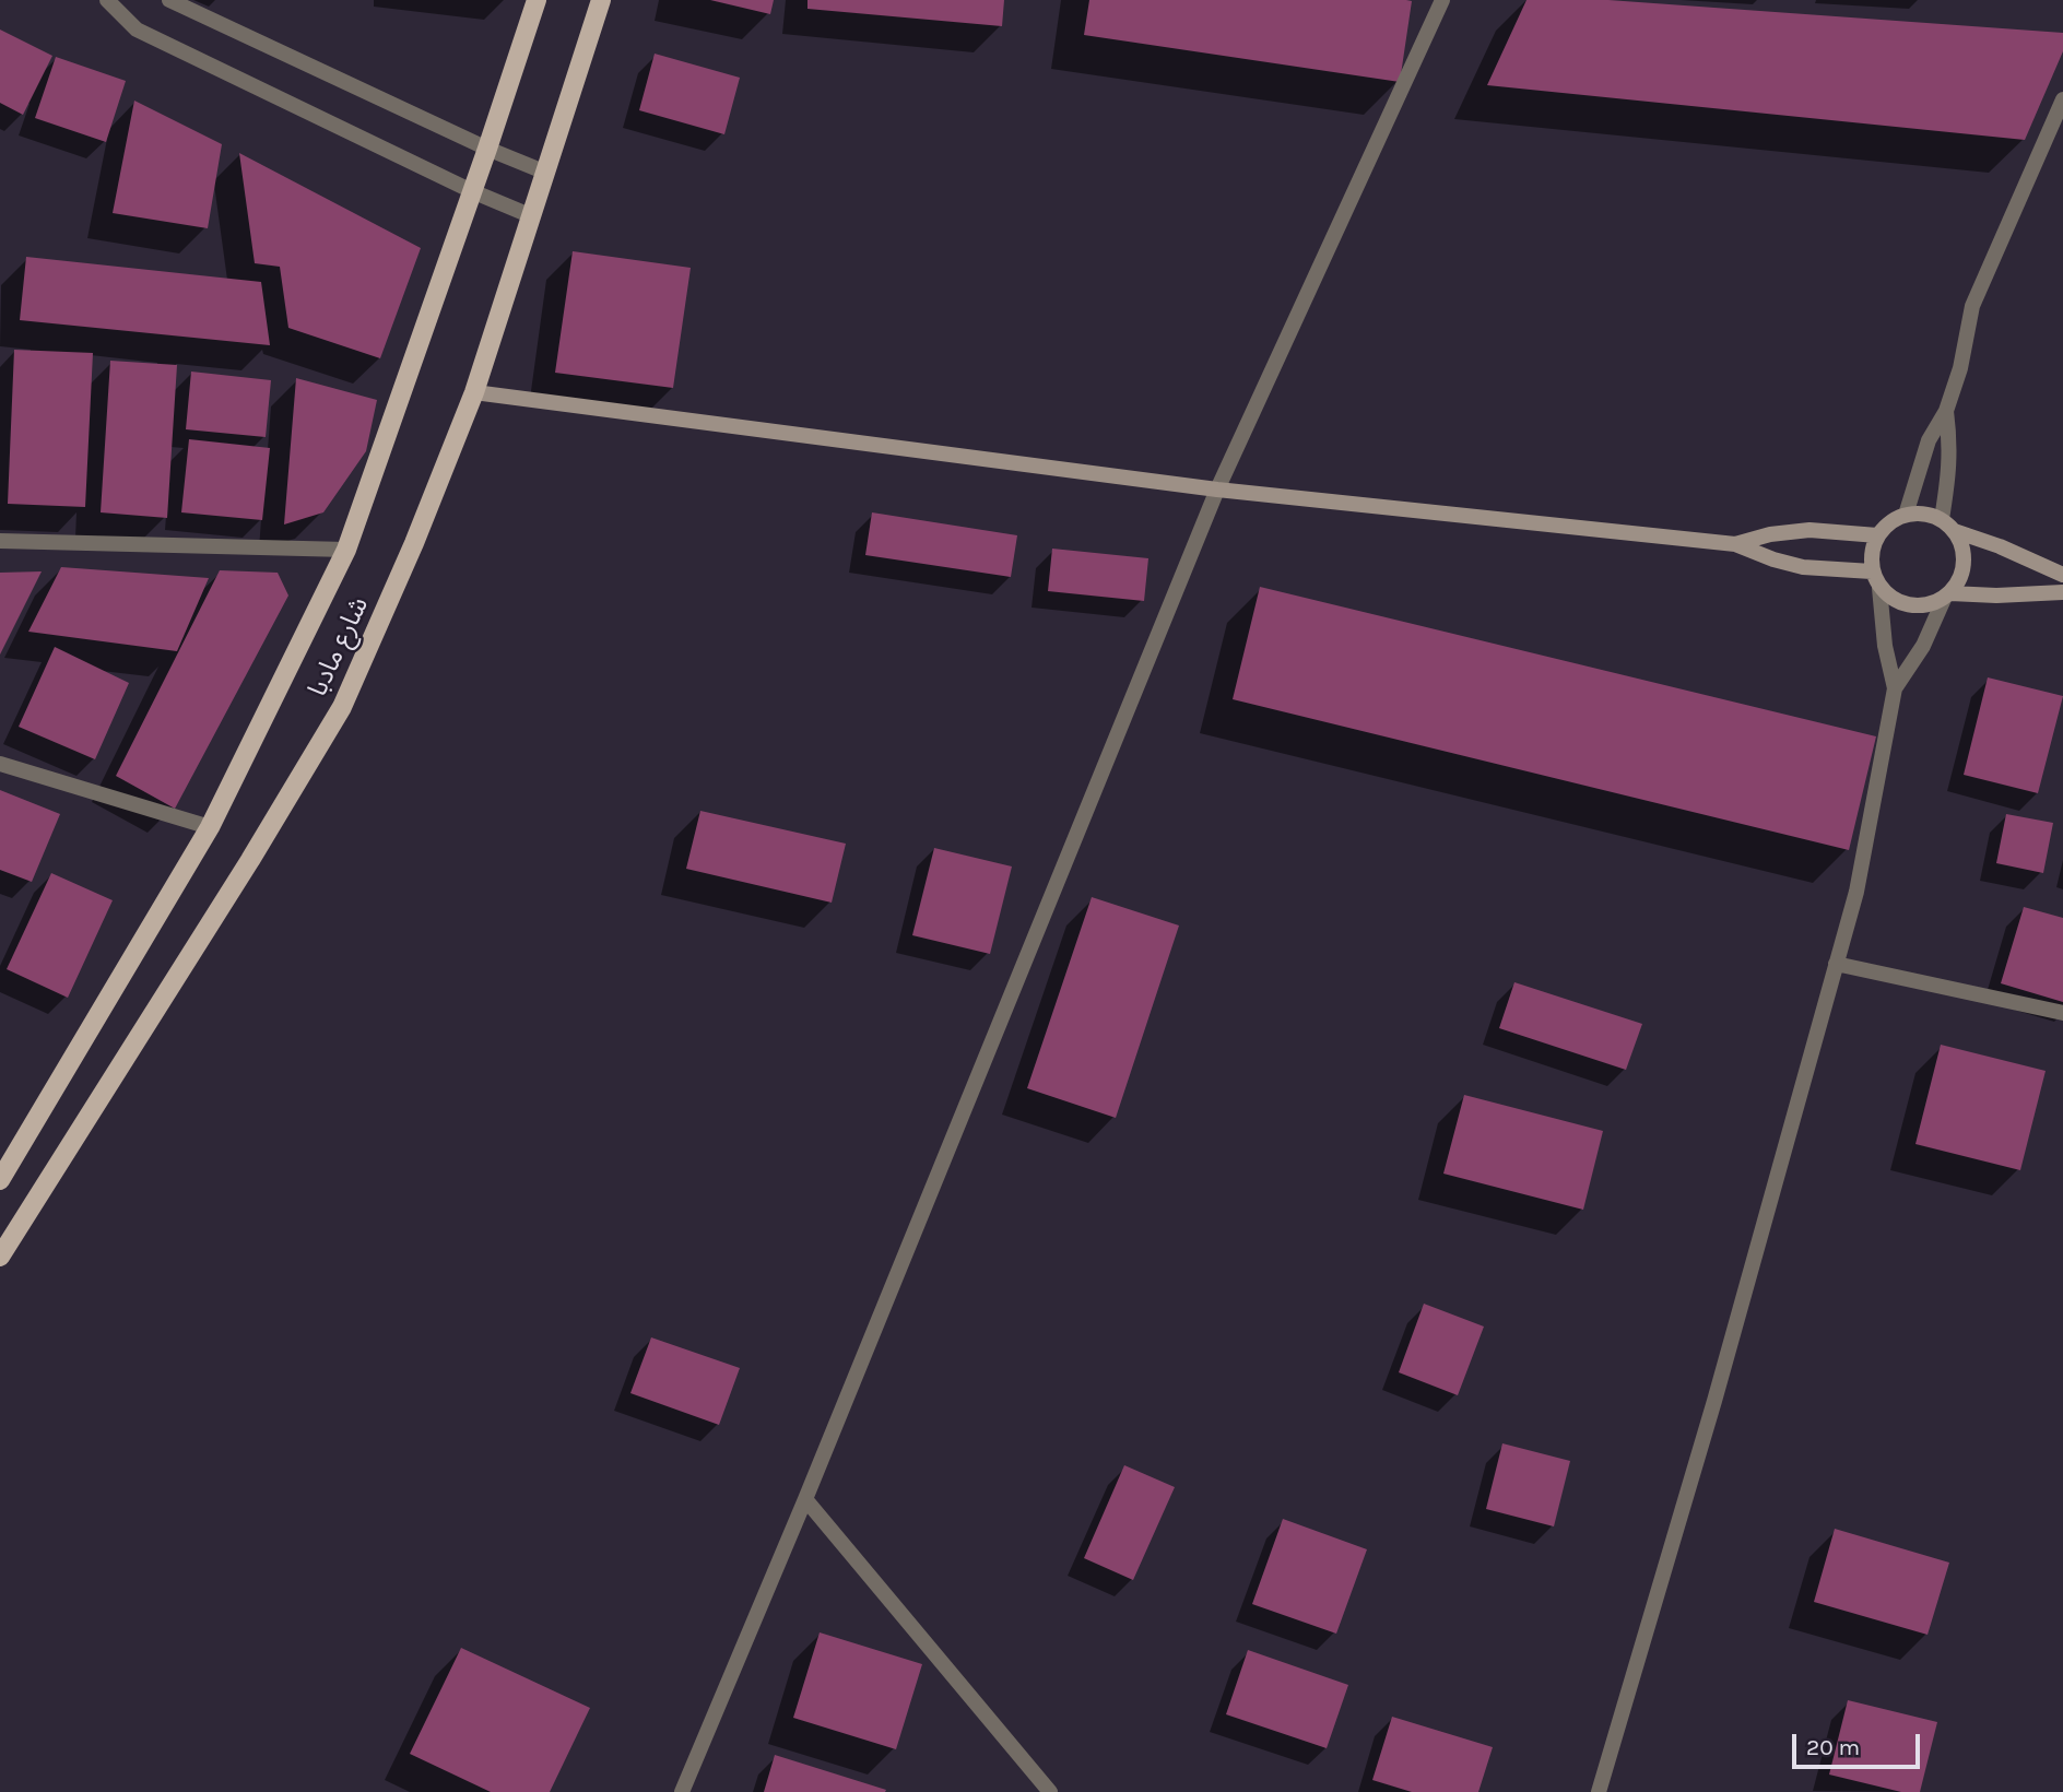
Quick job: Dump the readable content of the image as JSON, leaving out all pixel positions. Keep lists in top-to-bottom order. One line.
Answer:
{"streets":{"main road":["شارع مادبا"]},"scale_bar":"20 m"}
